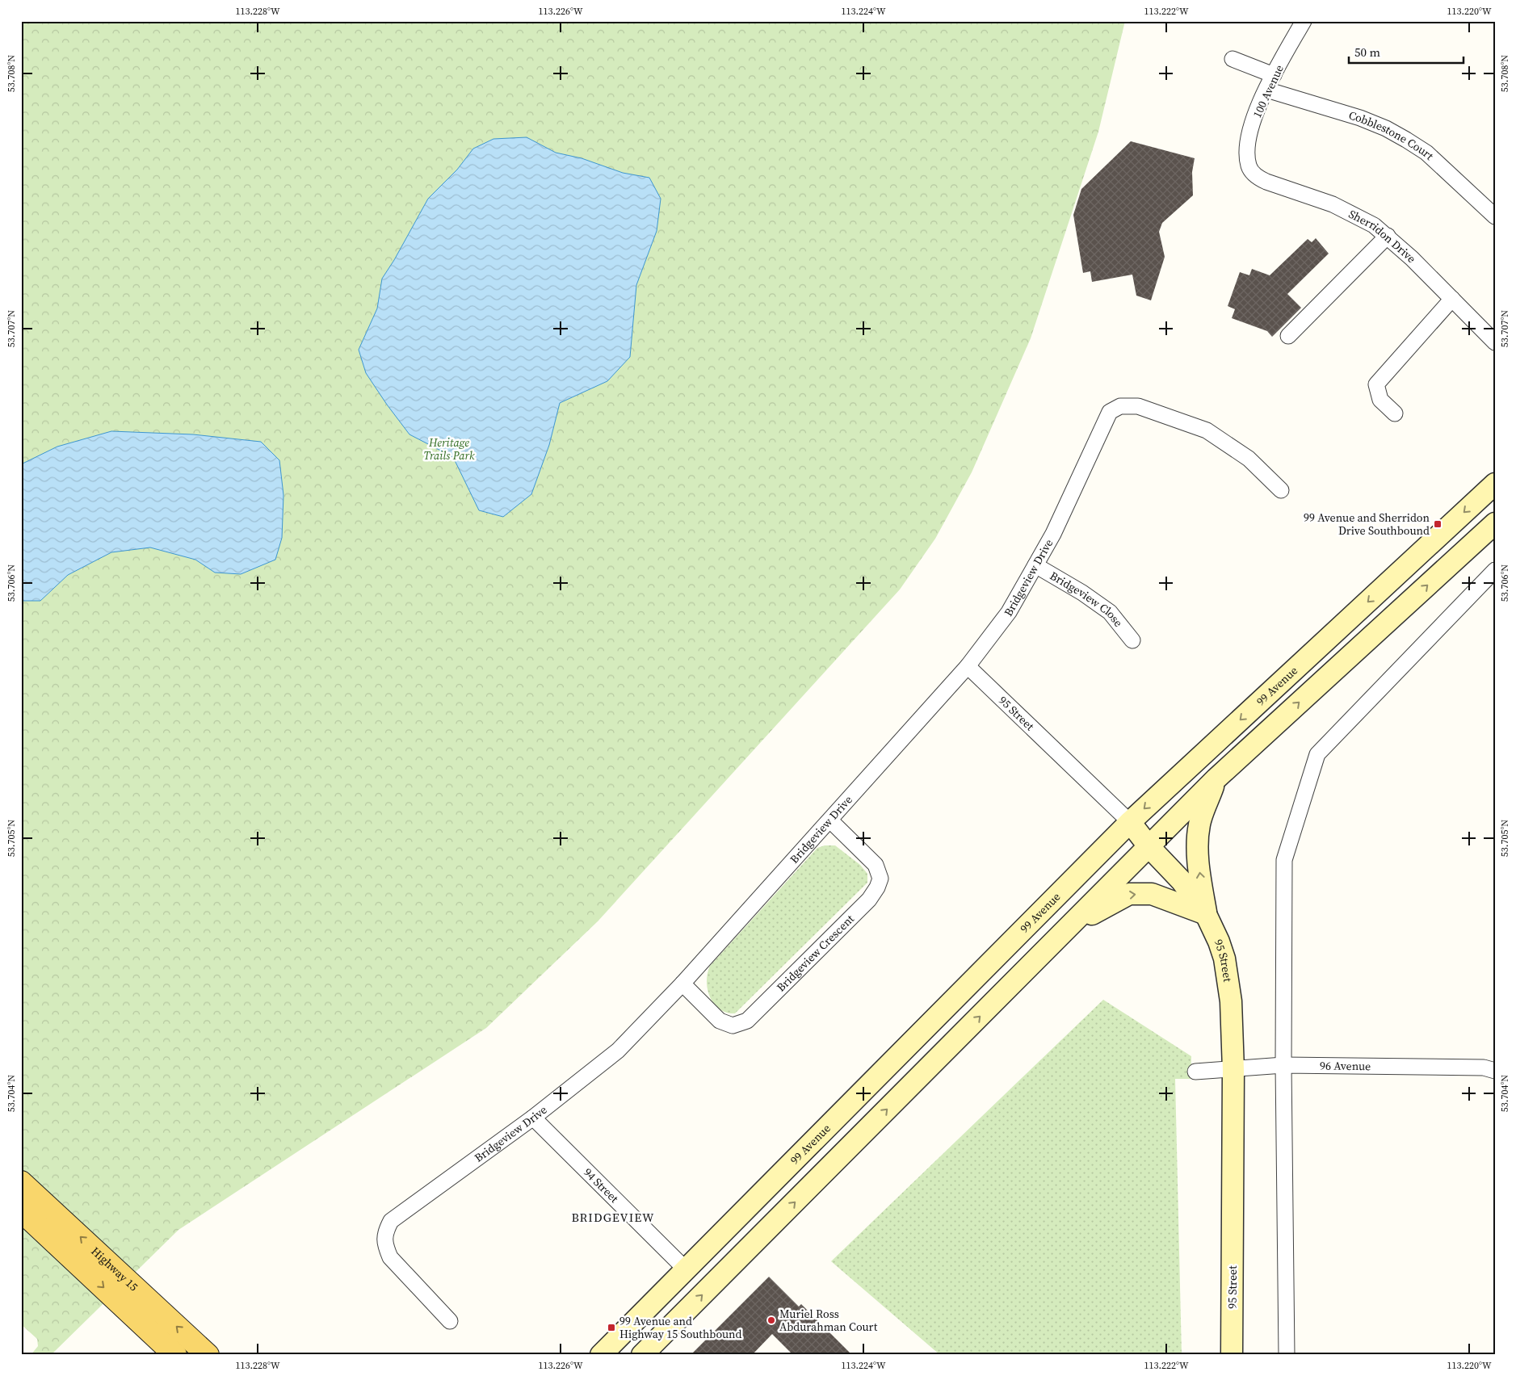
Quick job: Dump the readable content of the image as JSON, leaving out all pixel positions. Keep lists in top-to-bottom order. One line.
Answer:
{"streets":{"main road":["99 Avenue","95 Street","Highway 15"],"street":["100 Avenue","Cobblestone Court","Sherridon Drive","Bridgeview Drive","Bridgeview Close","Bridgeview Crescent","96 Avenue","94 Street"]},"crossings":[["100 Avenue","Cobblestone Court"],["100 Avenue","Sherridon Drive"],["Bridgeview Drive","Bridgeview Close"],["Bridgeview Drive","95 Street"],["Bridgeview Drive","Bridgeview Crescent"],["Bridgeview Drive","94 Street"],["99 Avenue","95 Street"],["99 Avenue","94 Street"],["95 Street","96 Avenue"]],"districts":["BRIDGEVIEW"],"parks":["Heritage Trails Park"],"places":{"transit":["99 Avenue and Sherridon Drive Southbound","99 Avenue and Highway 15 Southbound"],"other":["Muriel Ross Abdurahman Court"]},"scale_bar":"50 m","coordinates":["113.228°W","113.226°W","113.224°W","113.222°W","113.220°W","53.708°N","53.707°N","53.706°N","53.705°N","53.704°N"]}
